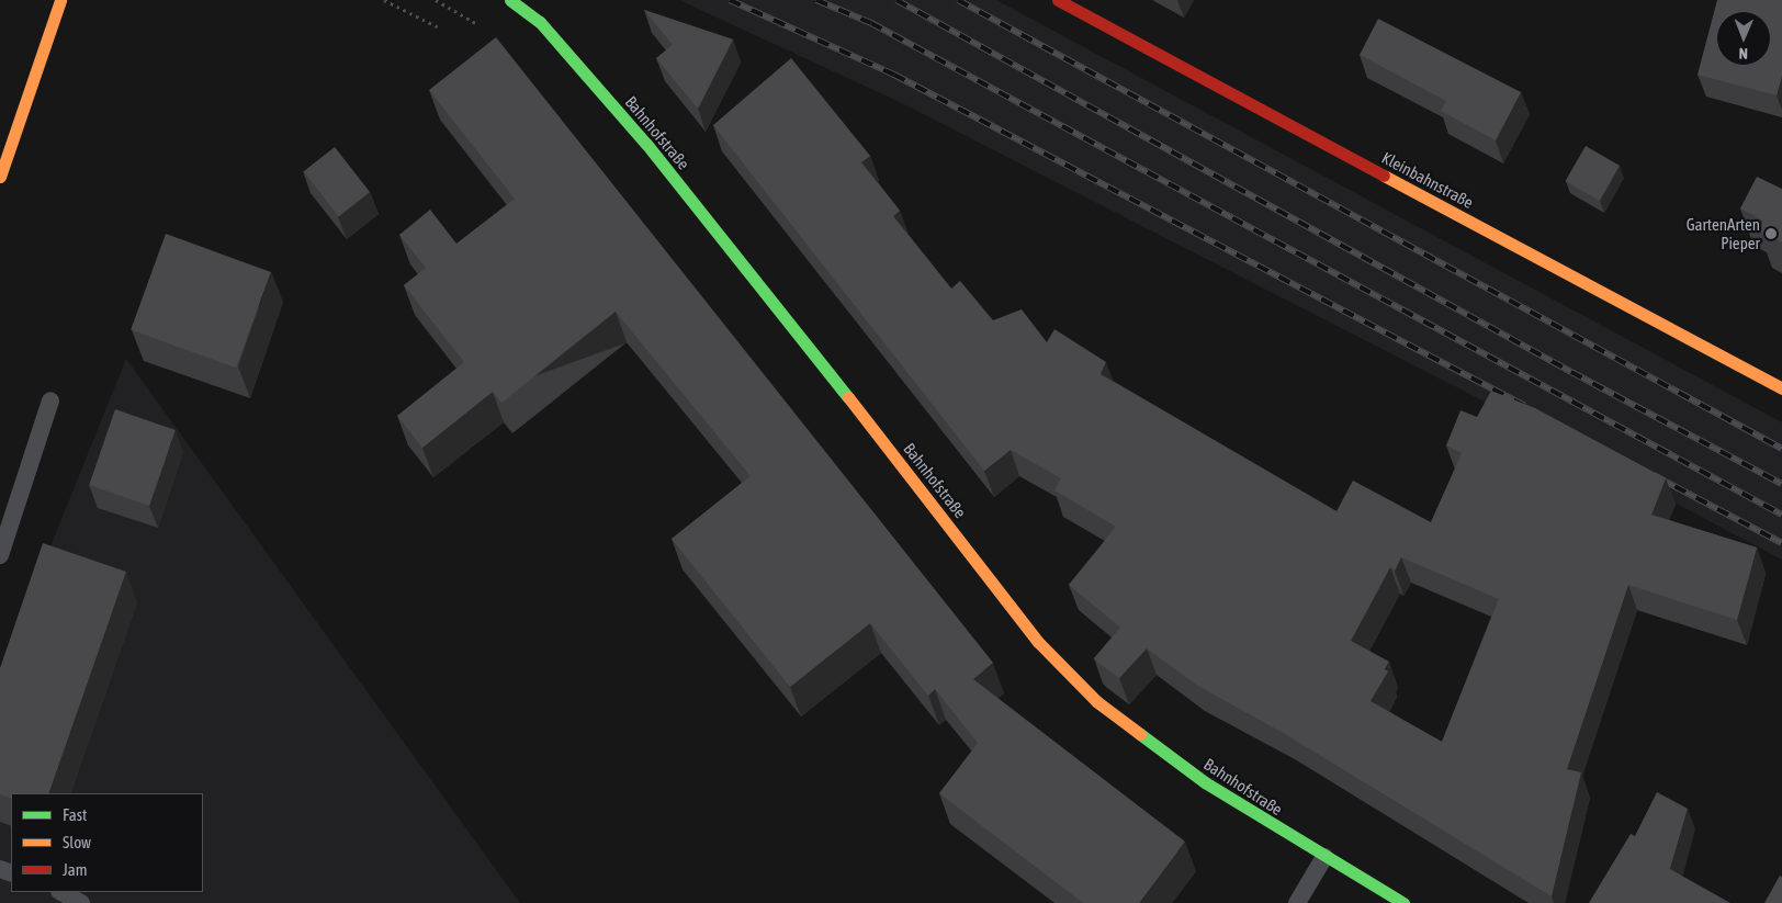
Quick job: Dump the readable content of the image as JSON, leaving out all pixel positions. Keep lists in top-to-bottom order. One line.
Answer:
{"streets":{"street":["Bahnhofstraße","Kleinbahnstraße"]},"places":["GartenArten Pieper"],"legend":["Fast","Slow","Jam"],"north":"bottom"}
